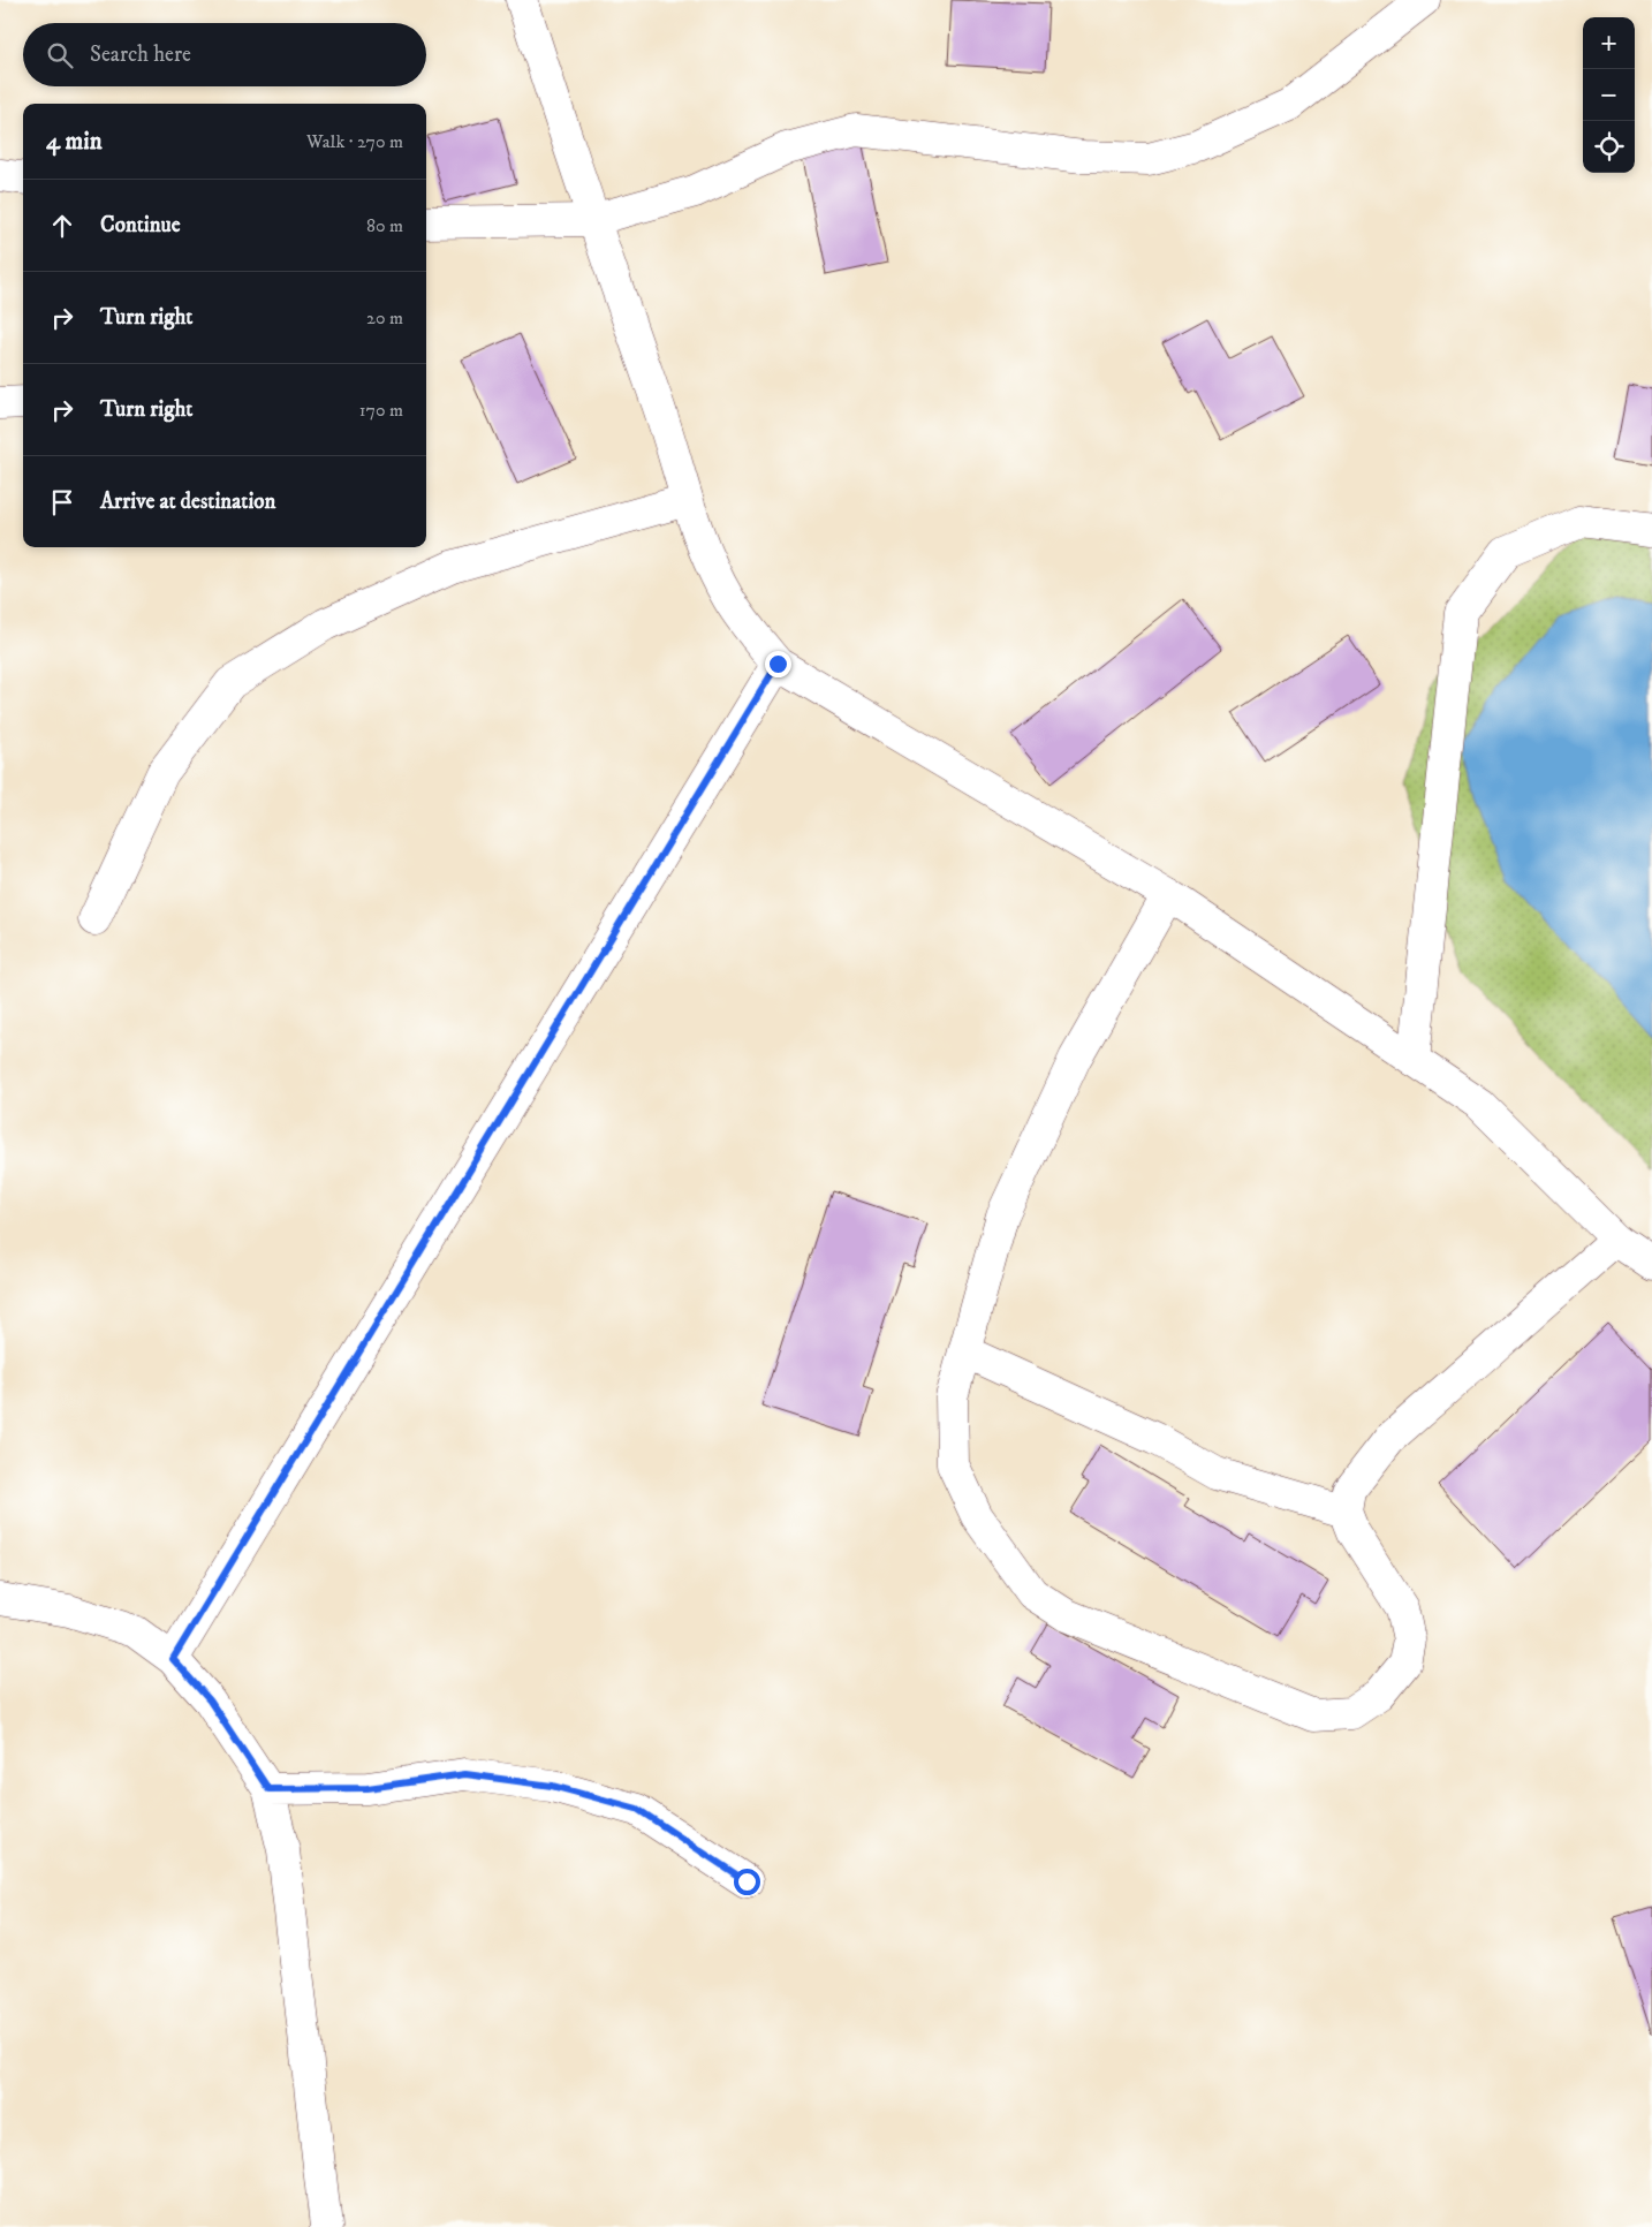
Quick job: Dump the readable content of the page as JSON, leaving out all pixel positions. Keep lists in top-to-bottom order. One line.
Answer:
{"page":{"map_buttons":["+","−"],"search":"Search here","heading":["4 min","Walk · 270 m"],"list":[["Continue","80 m"],["Turn right","20 m"],["Turn right","170 m"],"Arrive at destination"]}}
